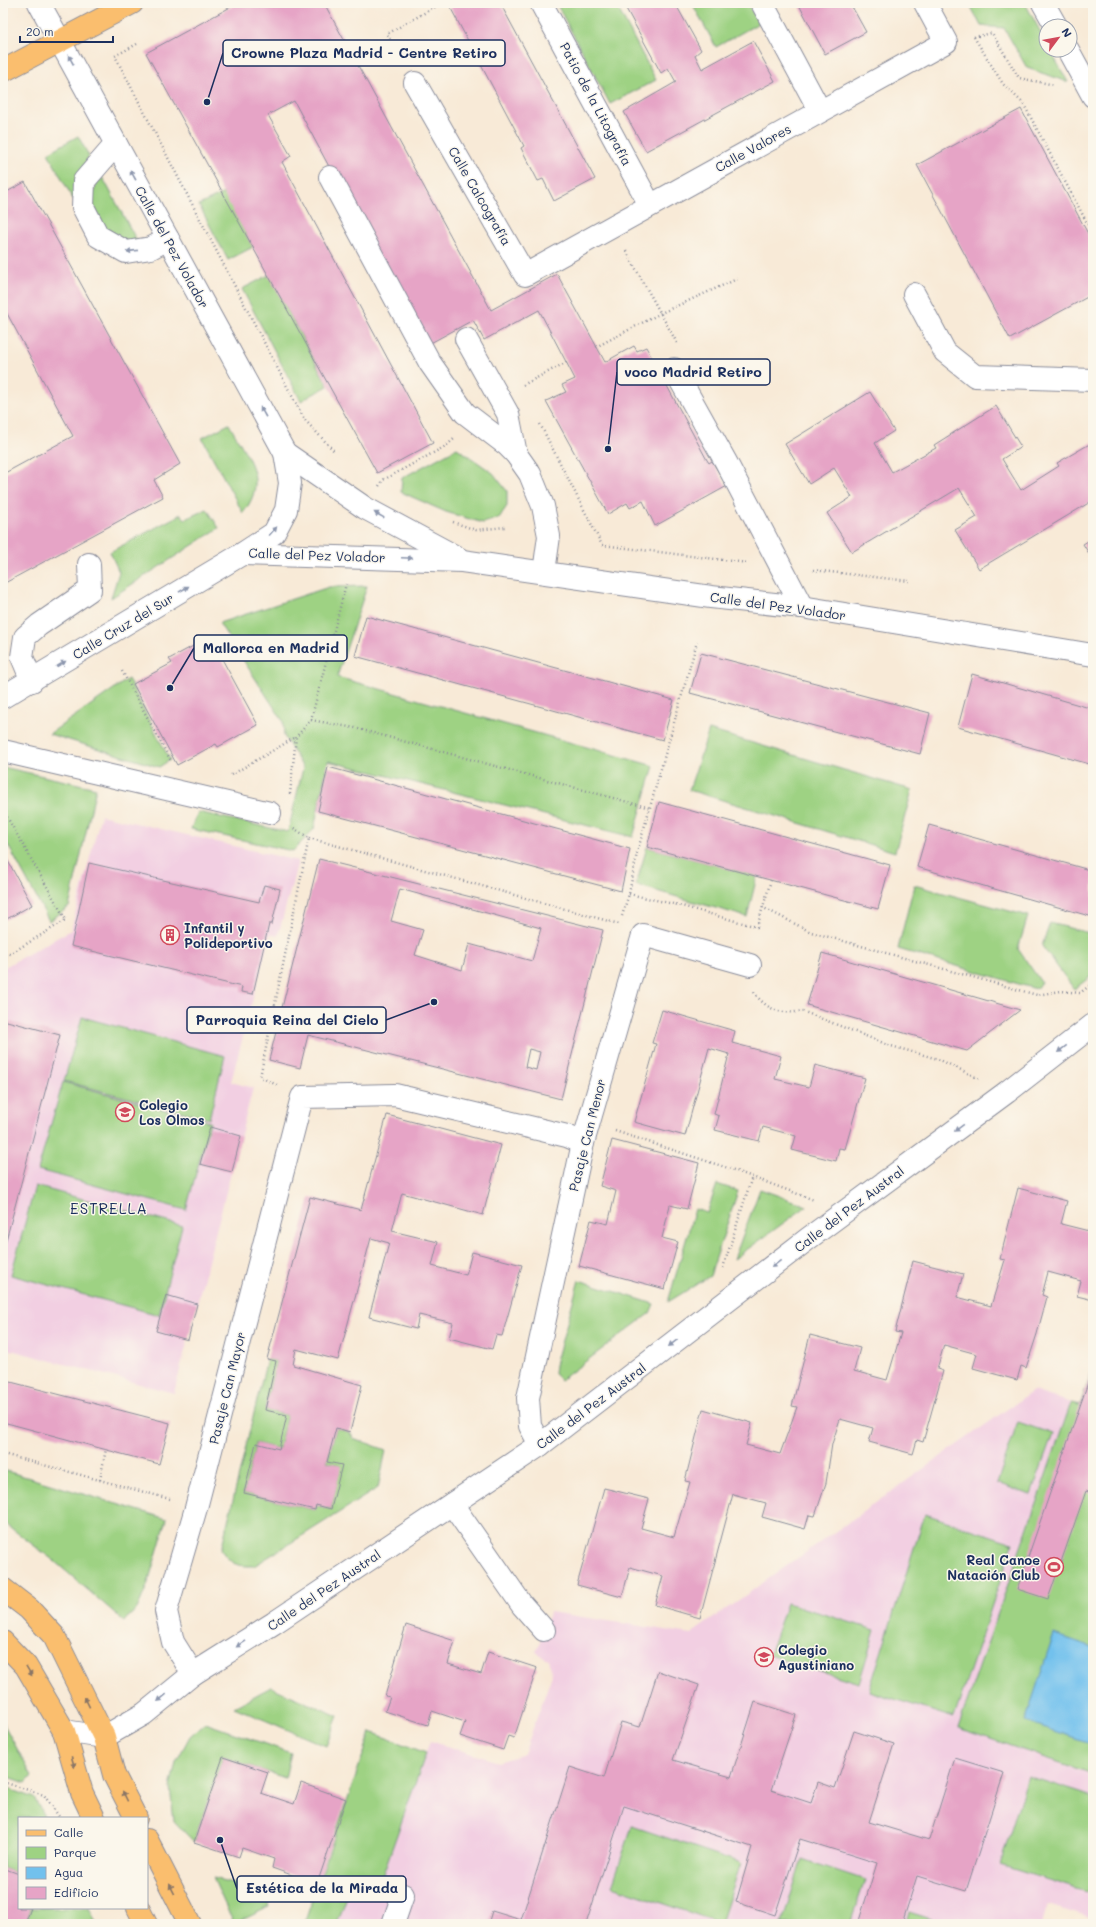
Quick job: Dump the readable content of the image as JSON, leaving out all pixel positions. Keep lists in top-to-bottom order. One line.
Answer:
{"streets":{"street":["Patio de la Litografía","Calle Valores","Calle Calcografía","Calle del Pez Volador","Calle Cruz del Sur","Pasaje Can Menor","Calle del Pez Austral","Pasaje Can Mayor"]},"crossings":[["Patio de la Litografía","Calle Valores"],["Calle Valores","Calle Calcografía"],["Calle del Pez Volador","Calle Cruz del Sur"],["Pasaje Can Menor","Calle del Pez Austral"],["Calle del Pez Austral","Pasaje Can Mayor"]],"one_way":["Calle Cruz del Sur","Calle del Pez Austral"],"districts":["ESTRELLA"],"places":{"other":["Crowne Plaza Madrid - Centre Retiro","voco Madrid Retiro","Mallorca en Madrid","Parroquia Reina del Cielo","Estética de la Mirada"],"building":["Infantil y Polideportivo"],"school or university":["Colegio Los Olmos","Colegio Agustiniano"],"sports":["Real Canoe Natación Club"]},"legend":["Calle","Parque","Agua","Edificio"],"scale_bar":"20 m","north":"top right"}
